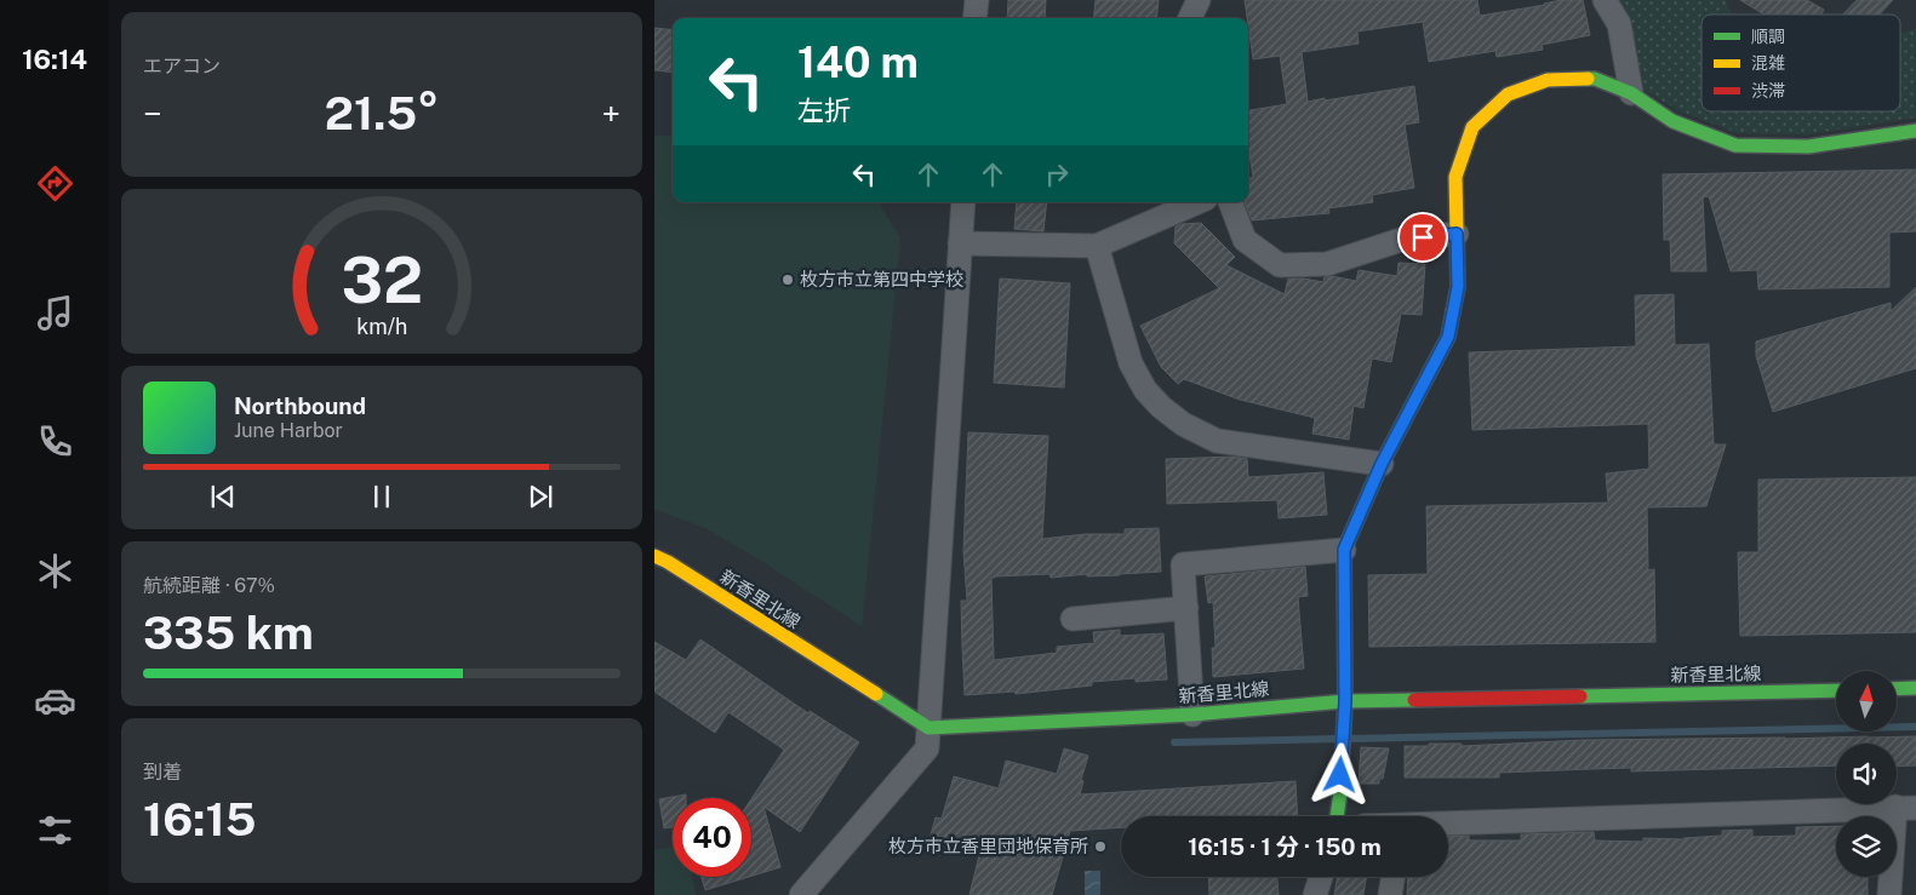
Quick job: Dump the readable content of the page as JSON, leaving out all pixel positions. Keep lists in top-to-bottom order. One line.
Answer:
{"streets":{"street":["新香里北線"]},"places":["枚方市立第四中学校","枚方市立香里団地保育所"],"legend":["順調","混雑","渋滞"],"north":"top","page":{"tabs":"16:14","tile":["エアコン",["航続距離 · 67%","335 km"],["到着","16:15"]],"turn":["140 m","左折"],"heat":["−","21.5°","+"],"song":["Northbound","June Harbor"],"limit":"40","trip":"16:15 · 1 分 · 150 m","gauge":["32","km/h"]}}
